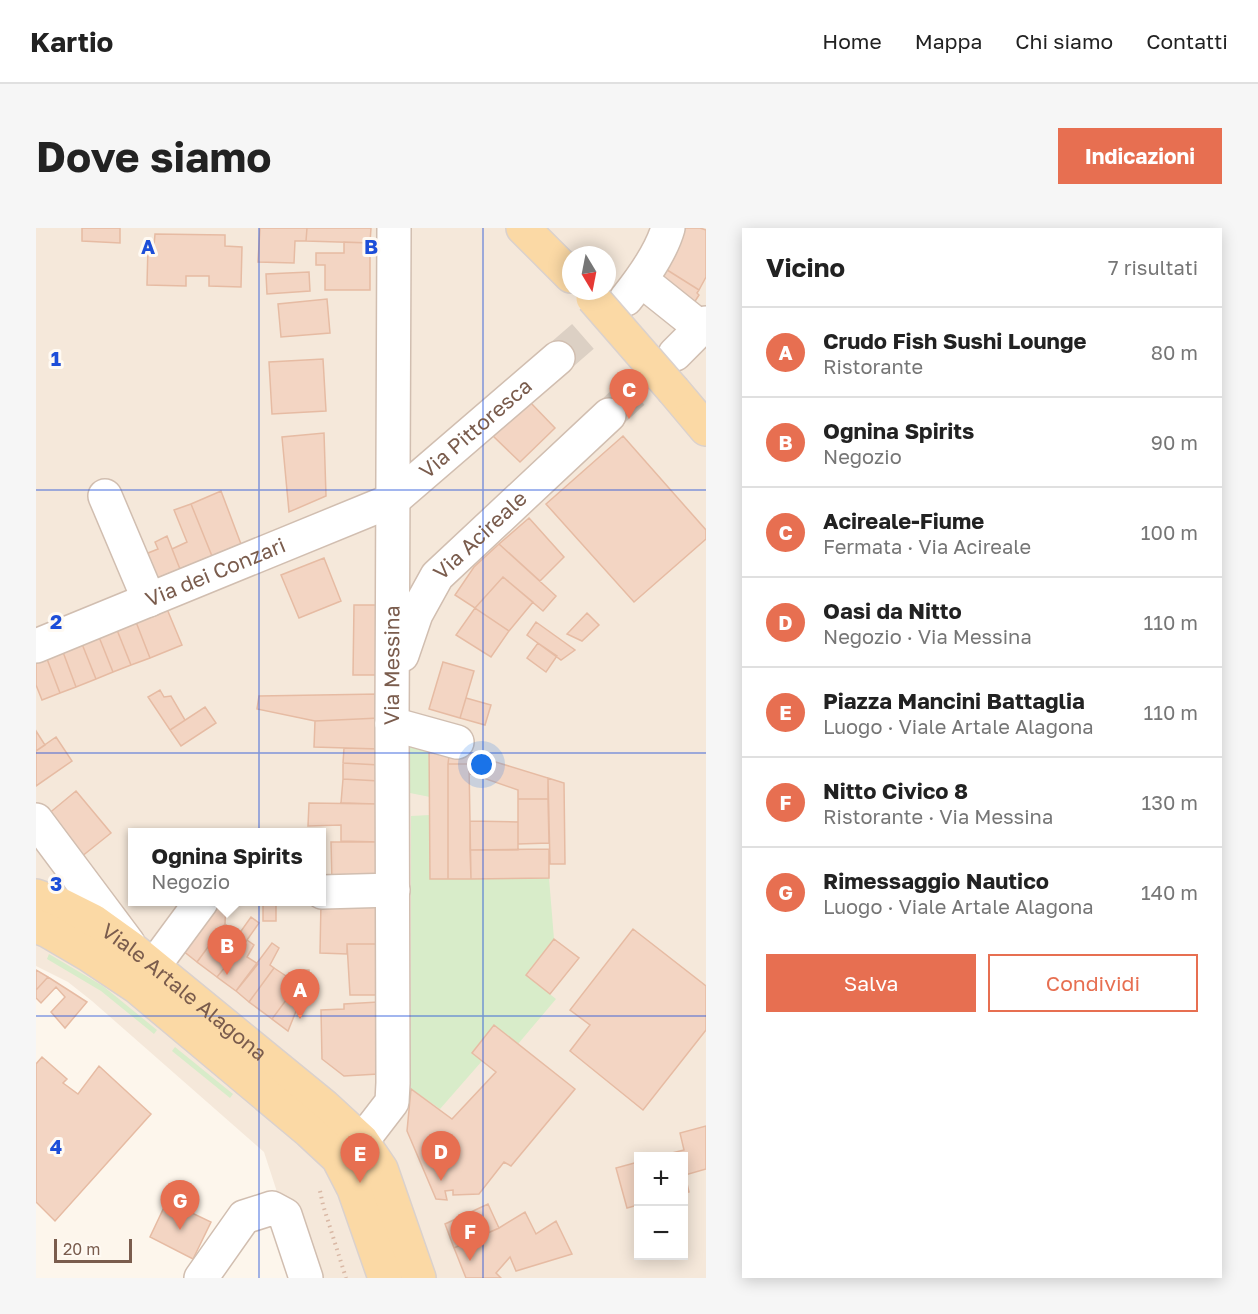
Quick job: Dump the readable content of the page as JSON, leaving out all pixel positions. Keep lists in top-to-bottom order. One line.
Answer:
{"streets":{"main road":["Viale Artale Alagona"],"street":["Via Pittoresca","Via Acireale","Via dei Conzari","Via Messina"]},"crossings":[["Via Pittoresca","Via dei Conzari"],["Via Pittoresca","Via Messina"],["Via Acireale","Via Messina"],["Via dei Conzari","Via Messina"]],"scale_bar":"20 m","north":"bottom","page":{"header":"Kartio","nav":["Home","Mappa","Chi siamo","Contatti"],"buttons":["Indicazioni",["Salva","Condividi"]],"title":"Dove siamo","heading":["Vicino","7 risultati"],"list":[{"mark":"A","name":"Crudo Fish Sushi Lounge","note":"Ristorante","value":"80 m"},{"mark":"B","name":"Ognina Spirits","note":"Negozio","value":"90 m"},{"mark":"C","name":"Acireale-Fiume","note":"Fermata · Via Acireale","value":"100 m"},{"mark":"D","name":"Oasi da Nitto","note":"Negozio · Via Messina","value":"110 m"},{"mark":"E","name":"Piazza Mancini Battaglia","note":"Luogo · Viale Artale Alagona","value":"110 m"},{"mark":"F","name":"Nitto Civico 8","note":"Ristorante · Via Messina","value":"130 m"},{"mark":"G","name":"Rimessaggio Nautico","note":"Luogo · Viale Artale Alagona","value":"140 m"}],"pins":["C","B","A","D","E","G","F"],"popup":["Ognina Spirits","Negozio"],"map_buttons":["+","−"],"scale":"20 m"},"grid":{"columns":["A","B"],"rows":["1","2","3","4"]}}
